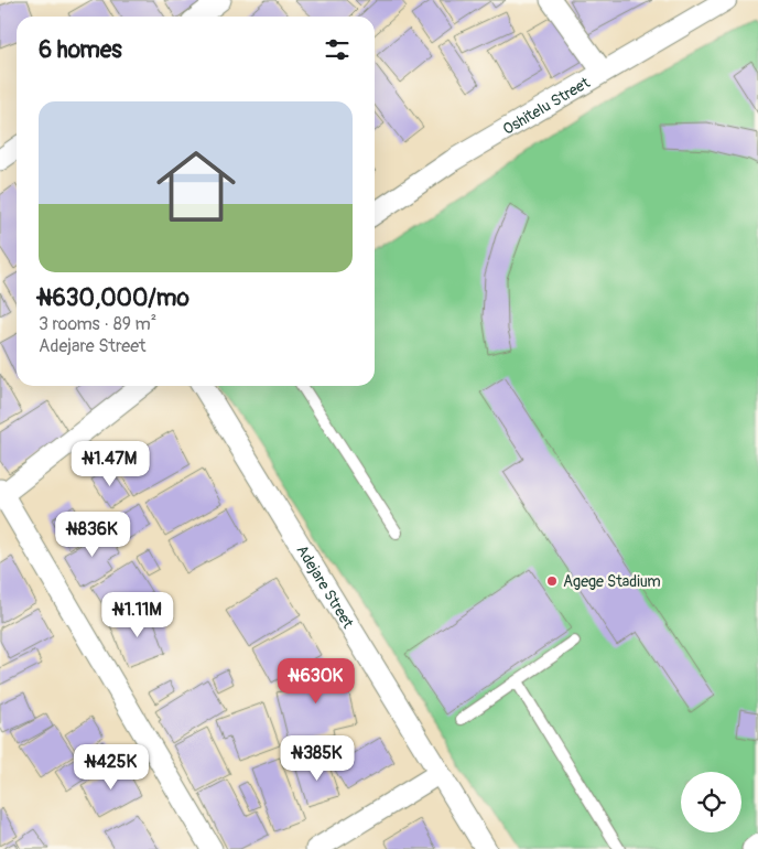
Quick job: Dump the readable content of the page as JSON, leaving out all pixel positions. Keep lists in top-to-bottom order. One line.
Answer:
{"streets":{"street":["Oshitelu Street","Adejare Street"]},"places":["Agege Stadium"],"page":{"heading":"6 homes","list":[{"name":"₦630,000/mo","note":"3 rooms · 89 m² · Adejare Street"}],"price":["₦1.47M","₦836K","₦1.11M","₦630K","₦385K","₦425K"]}}
